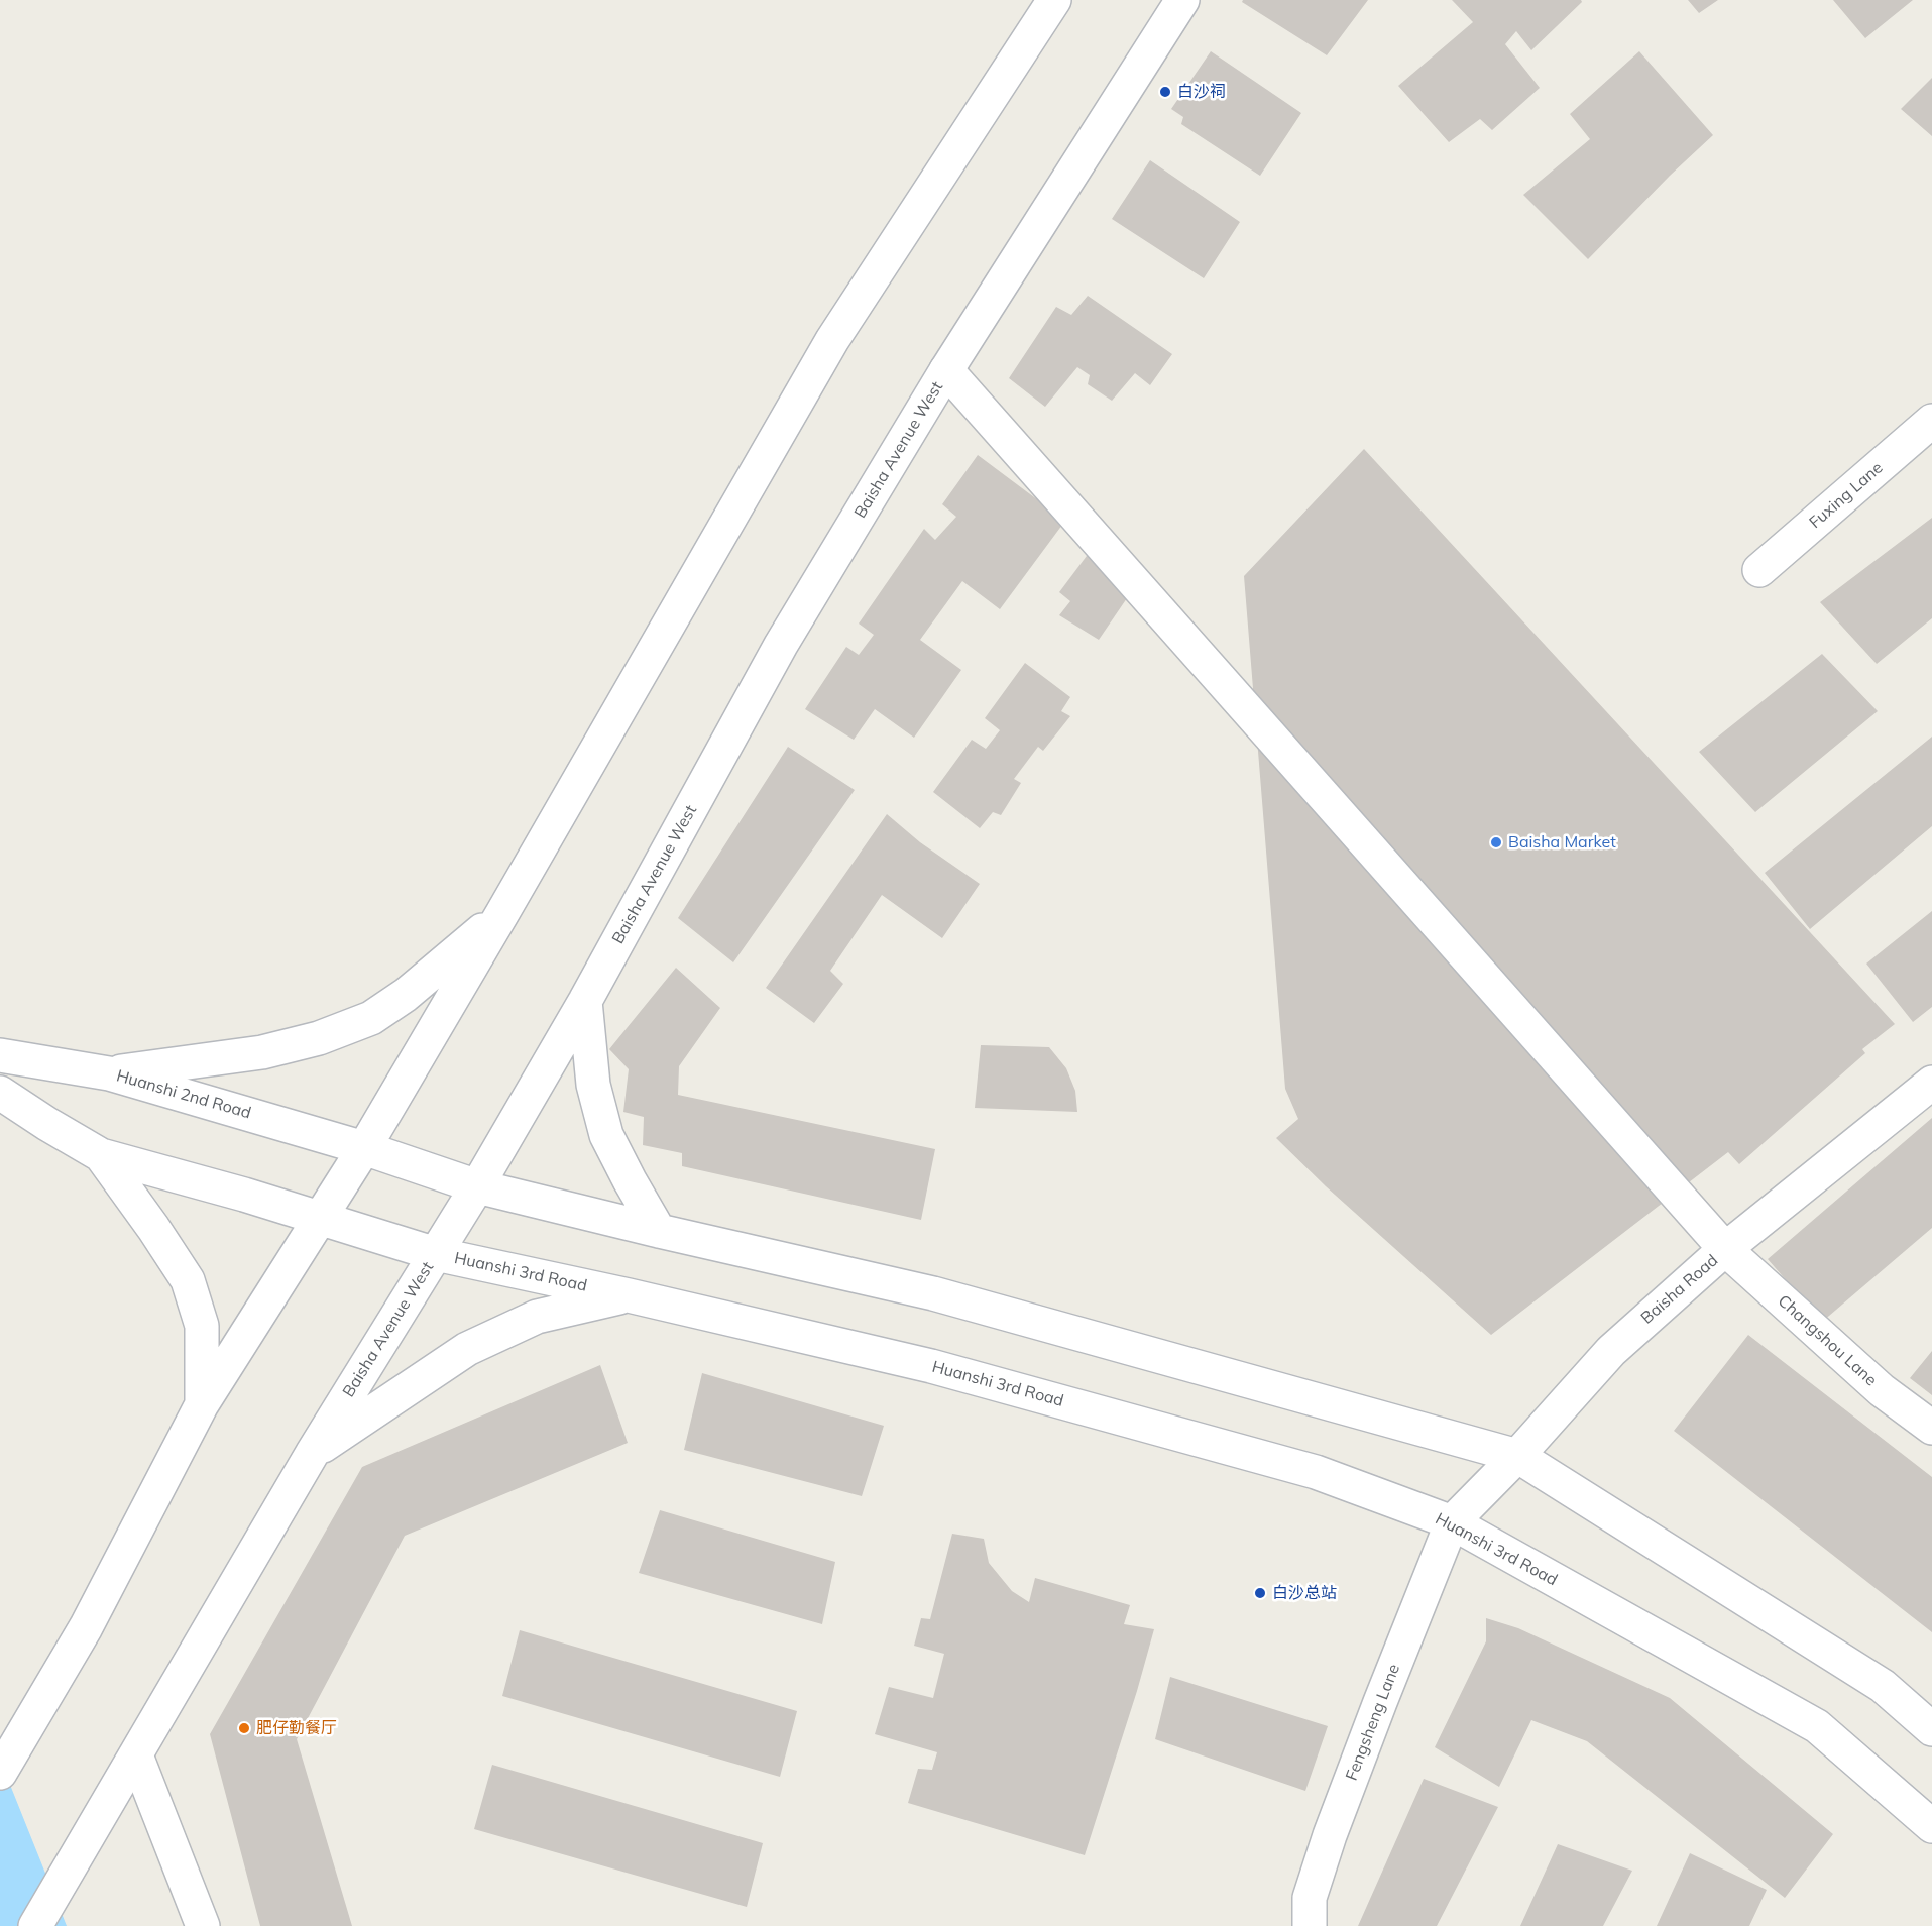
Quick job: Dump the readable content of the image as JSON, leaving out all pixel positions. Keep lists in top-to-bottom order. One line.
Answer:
{"streets":{"main road":["Baisha Avenue West","Fuxing Lane","Huanshi 2nd Road","Huanshi 3rd Road","Baisha Road","Changshou Lane","Fengsheng Lane"]},"crossings":[["Baisha Avenue West","Huanshi 3rd Road"],["Baisha Avenue West","Changshou Lane"],["Huanshi 3rd Road","Baisha Road"],["Huanshi 3rd Road","Fengsheng Lane"],["Baisha Road","Changshou Lane"],["Baisha Road","Fengsheng Lane"]],"places":["白沙祠","Baisha Market","白沙总站","肥仔勤餐厅"]}
